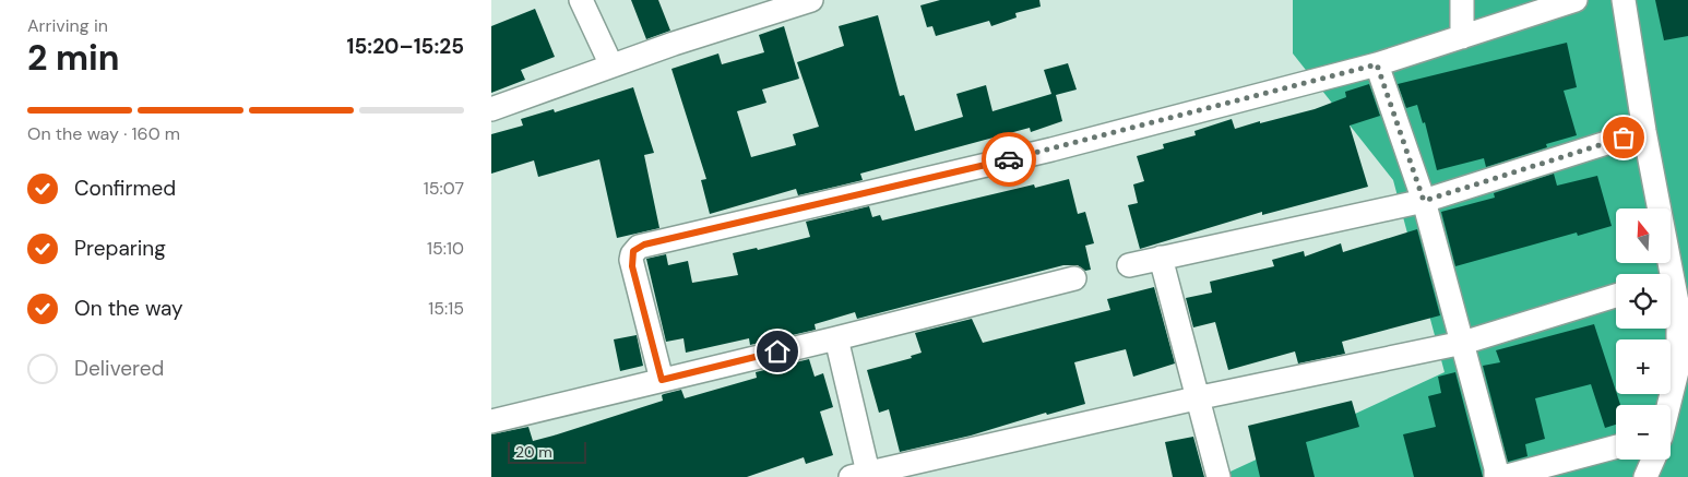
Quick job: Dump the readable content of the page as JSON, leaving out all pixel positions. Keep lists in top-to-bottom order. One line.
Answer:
{"scale_bar":"20 m","north":"top","page":{"heading":["2 min","Arriving in","15:20–15:25"],"bar":"On the way · 160 m","list":[["Confirmed","15:07"],["Preparing","15:10"],["On the way","15:15"],"Delivered"],"map_buttons":["+","−"],"scale":"20 m"}}
